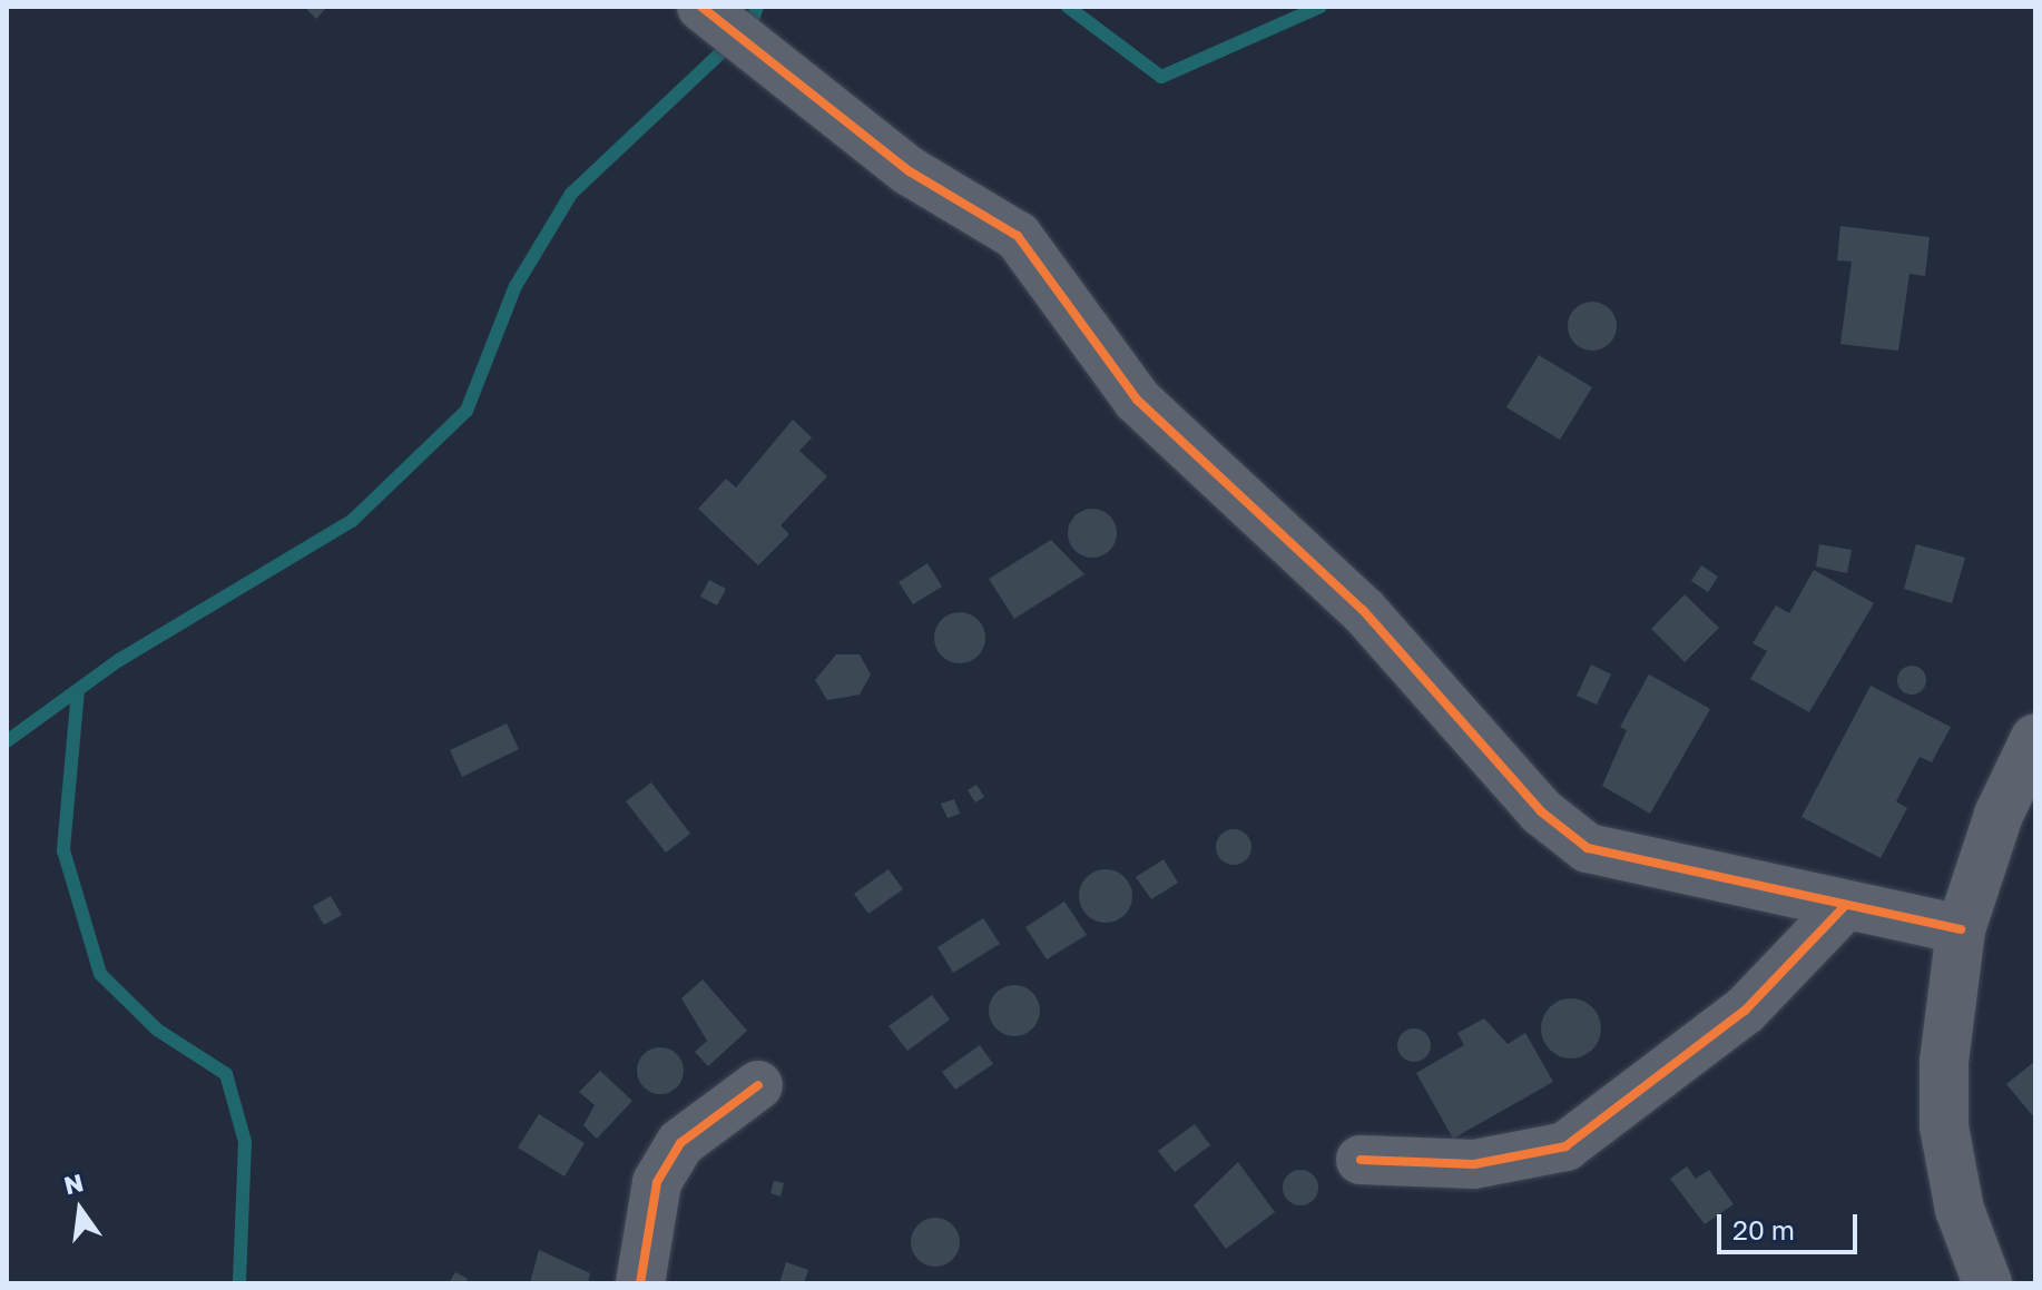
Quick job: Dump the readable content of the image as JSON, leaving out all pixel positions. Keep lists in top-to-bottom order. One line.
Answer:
{"scale_bar":"20 m","north":"top"}
